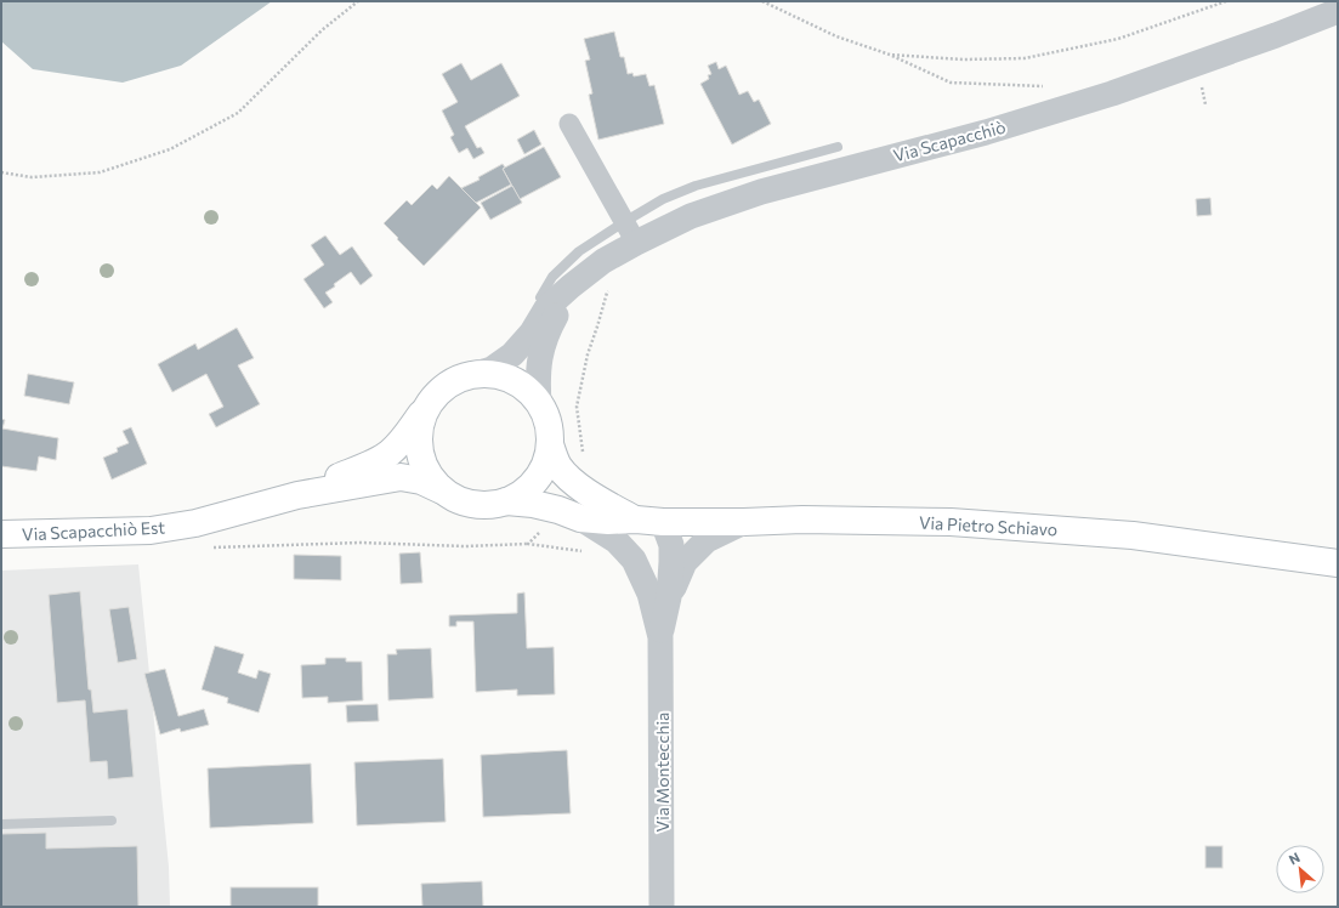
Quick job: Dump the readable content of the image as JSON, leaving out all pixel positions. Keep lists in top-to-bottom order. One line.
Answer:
{"streets":{"main road":["Via Pietro Schiavo","Via Scapacchiò Est"],"street":["Via Scapacchiò","Via Montecchia"]},"crossings":[["Via Scapacchiò","Via Pietro Schiavo"],["Via Scapacchiò","Via Scapacchiò Est"],["Via Pietro Schiavo","Via Scapacchiò Est"],["Via Pietro Schiavo","Via Montecchia"]],"north":"top left"}
